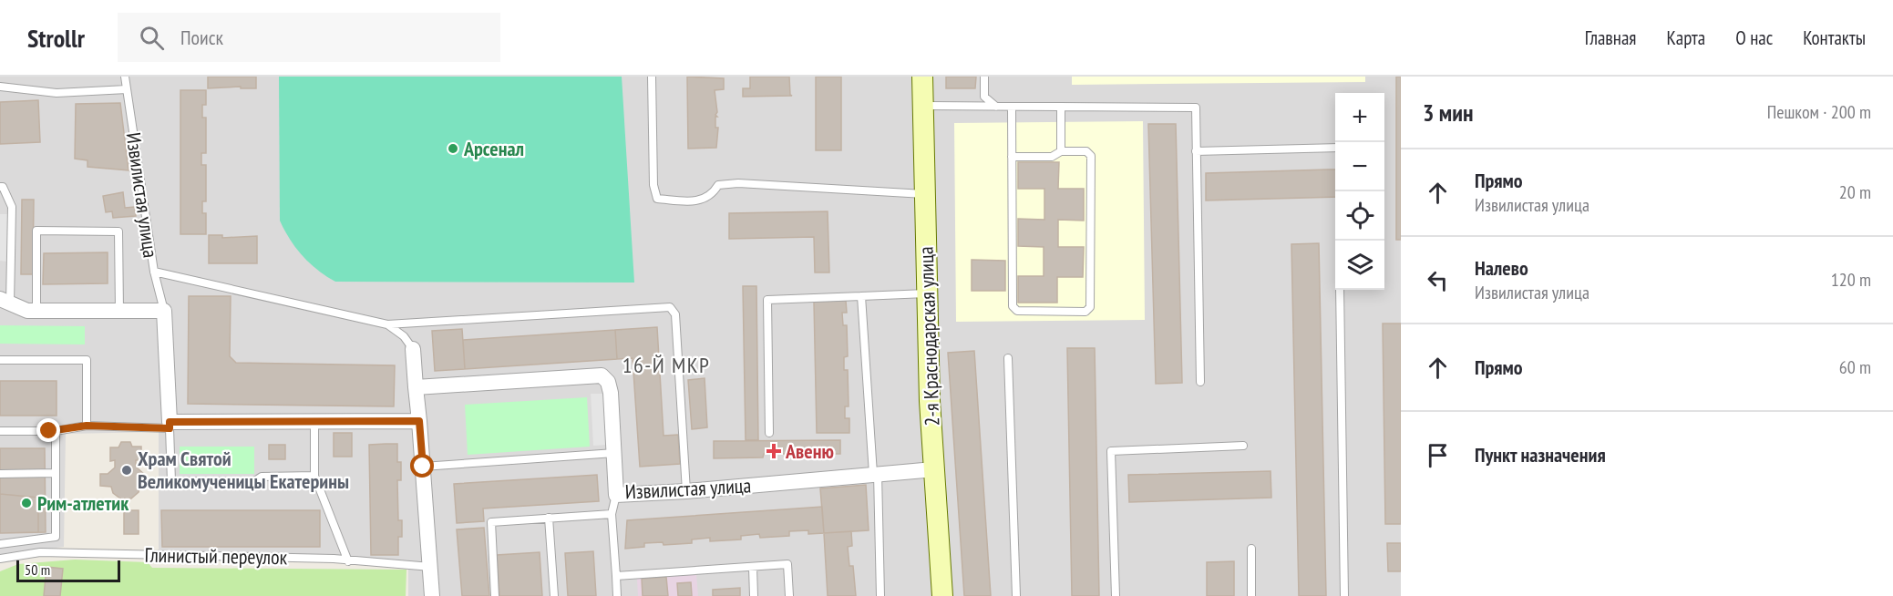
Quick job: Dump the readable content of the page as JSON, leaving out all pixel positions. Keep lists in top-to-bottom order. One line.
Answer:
{"streets":{"street":["Извилистая улица","2-я Краснодарская улица"],"lane":["Глинистый переулок"]},"crossings":[["Извилистая улица","2-я Краснодарская улица"]],"districts":["16-Й МКР"],"places":{"other":["Арсенал","Храм Святой Великомученицы Екатерины","Рим-атлетик"],"health":["Авеню"]},"scale_bar":"50 m","page":{"header":"Strollr","search":"Поиск","nav":["Главная","Карта","О нас","Контакты"],"heading":["3 мин","Пешком · 200 m"],"map_buttons":["+","−"],"list":[["Прямо","Извилистая улица","20 m"],["Налево","Извилистая улица","120 m"],["Прямо","60 m"],"Пункт назначения"],"scale":"50 m"}}
